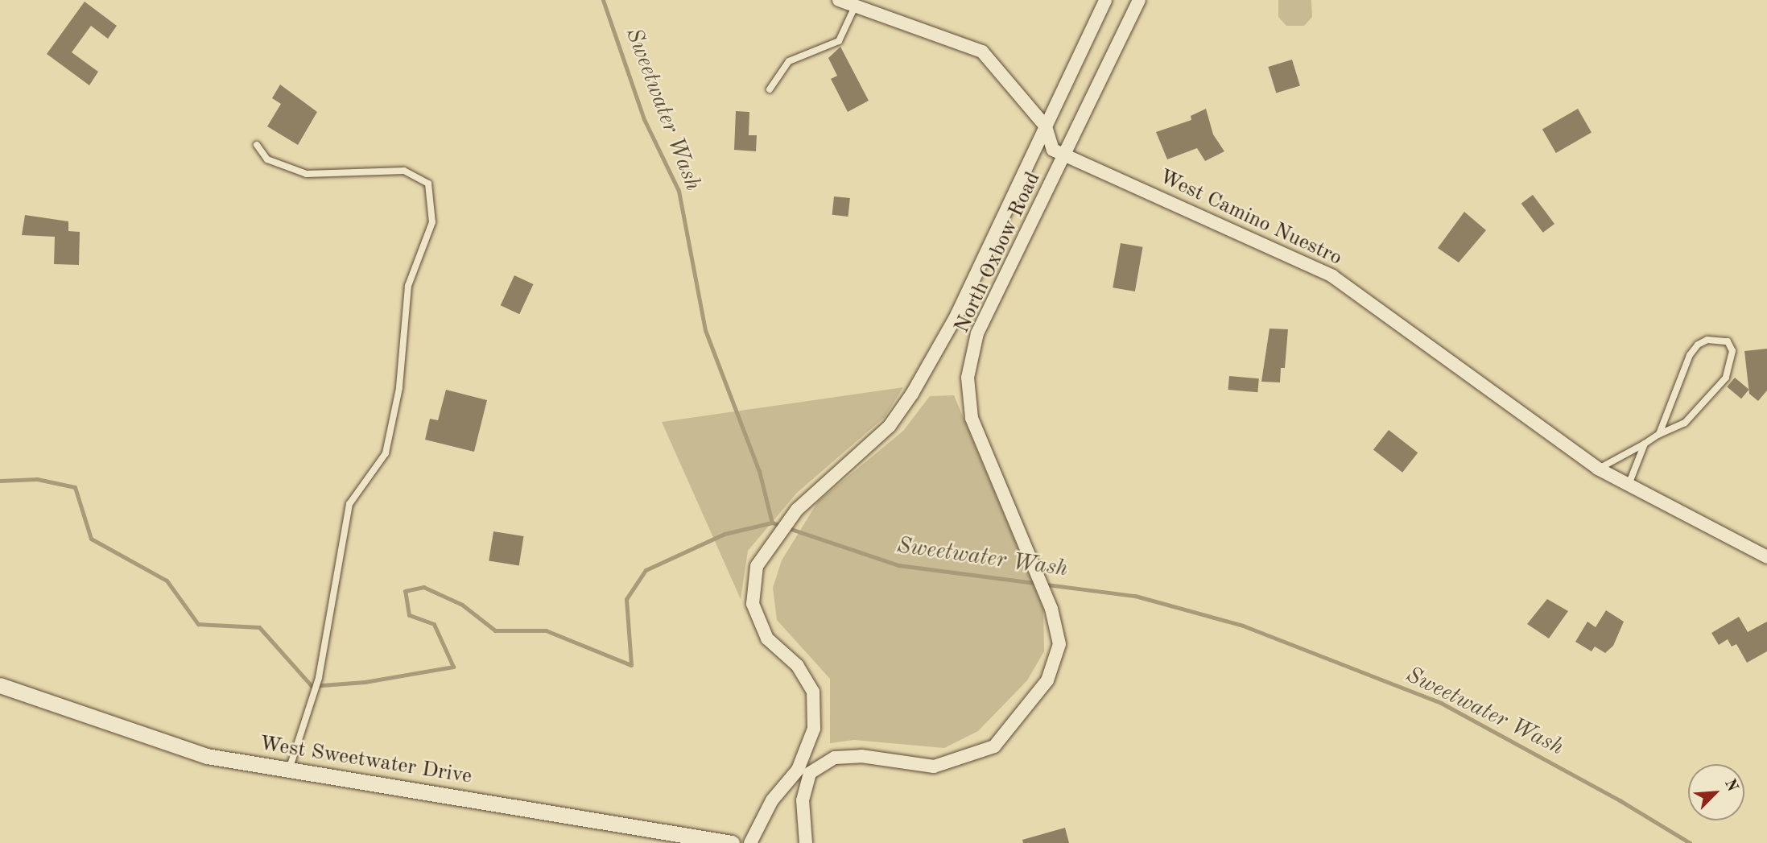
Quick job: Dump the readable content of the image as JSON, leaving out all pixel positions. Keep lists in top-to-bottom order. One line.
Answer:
{"streets":{"street":["West Camino Nuestro","North Oxbow Road","West Sweetwater Drive"]},"crossings":[["West Camino Nuestro","North Oxbow Road"]],"water":["Sweetwater Wash"],"north":"top right"}
